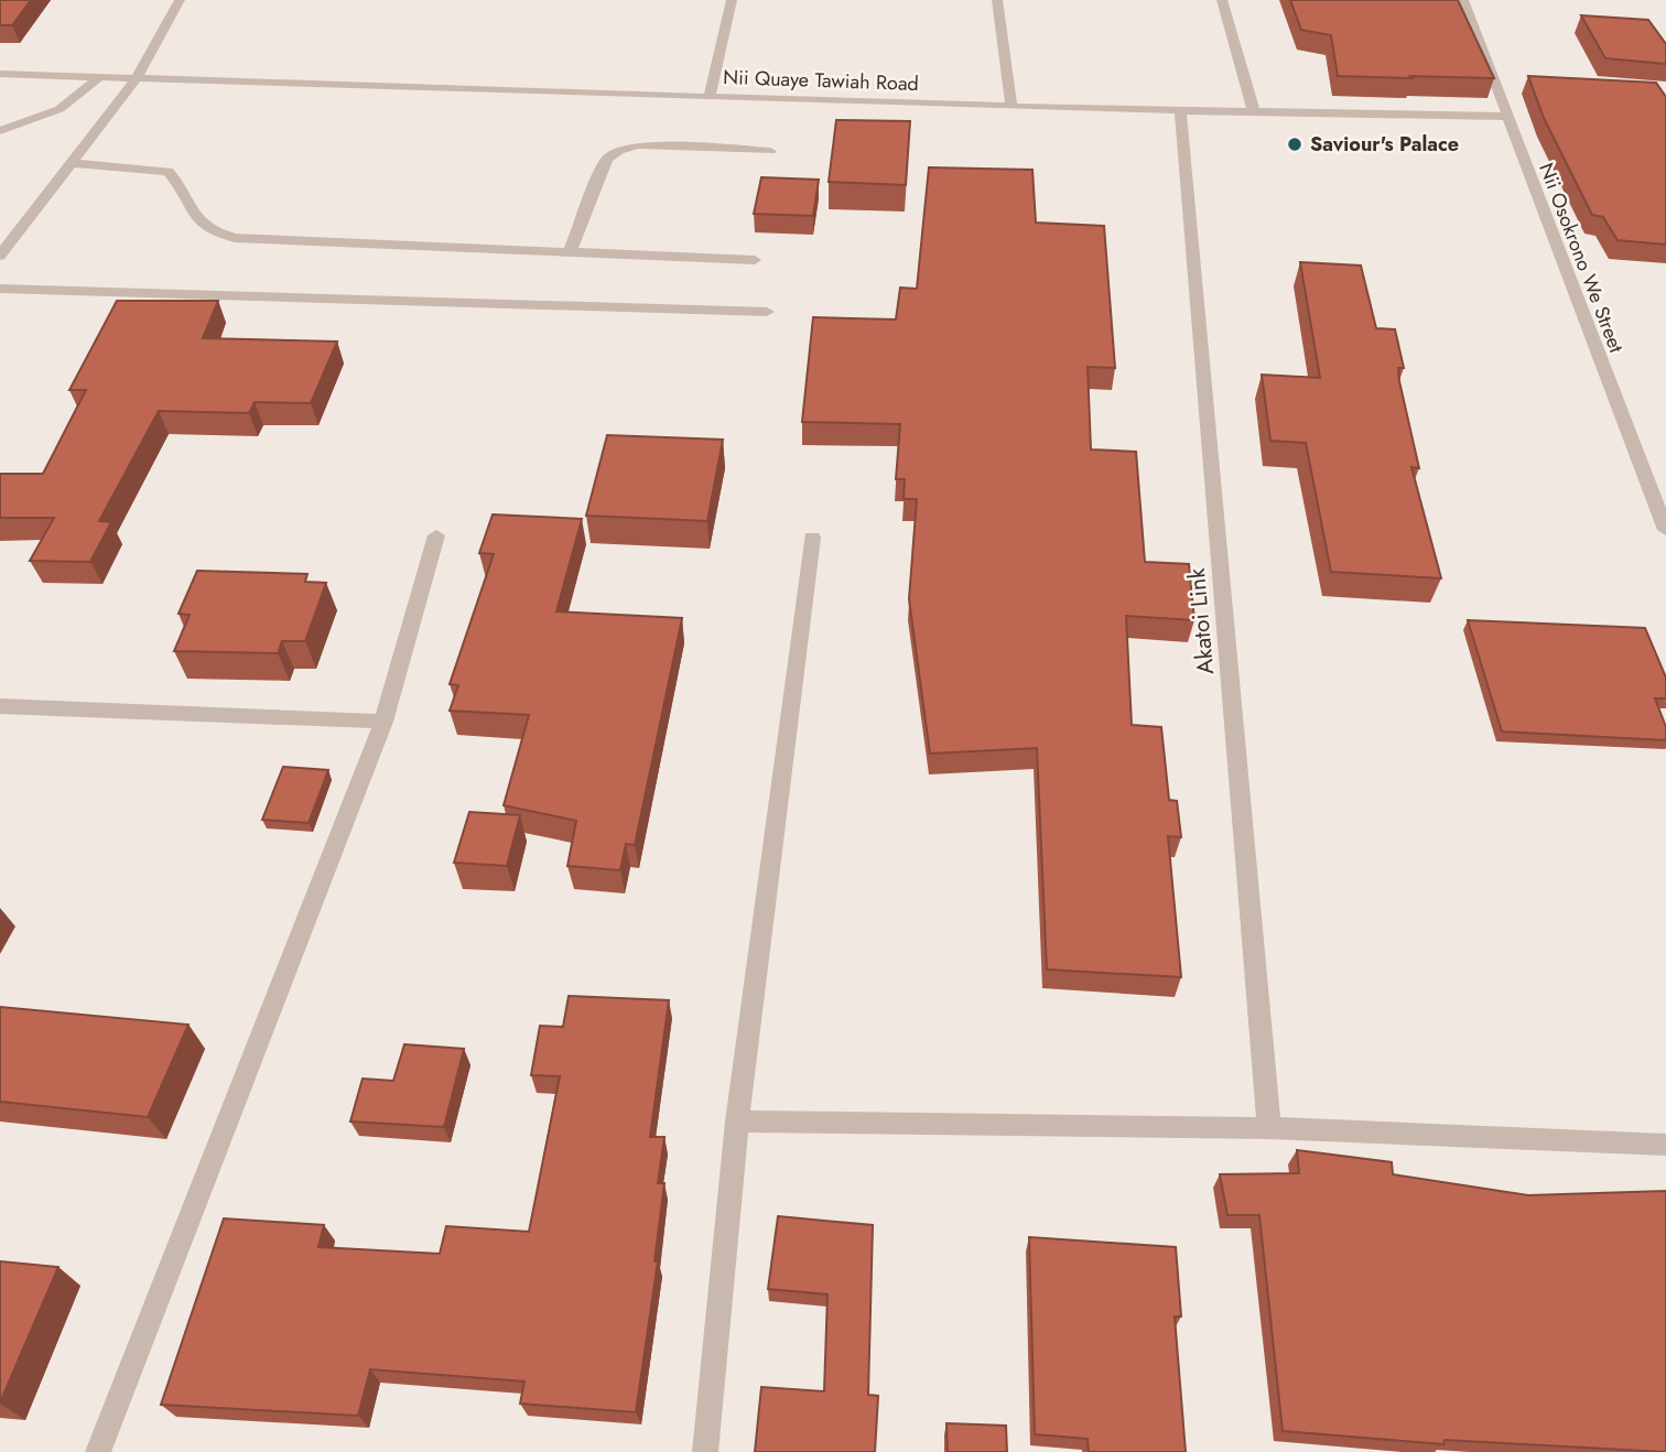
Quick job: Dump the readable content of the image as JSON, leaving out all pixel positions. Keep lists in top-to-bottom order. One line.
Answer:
{"streets":{"street":["Nii Quaye Tawiah Road","Nii Osokrono We Street","Akatoi Link"]},"crossings":[["Nii Quaye Tawiah Road","Nii Osokrono We Street"],["Nii Quaye Tawiah Road","Akatoi Link"]],"places":["Saviour's Palace"]}
